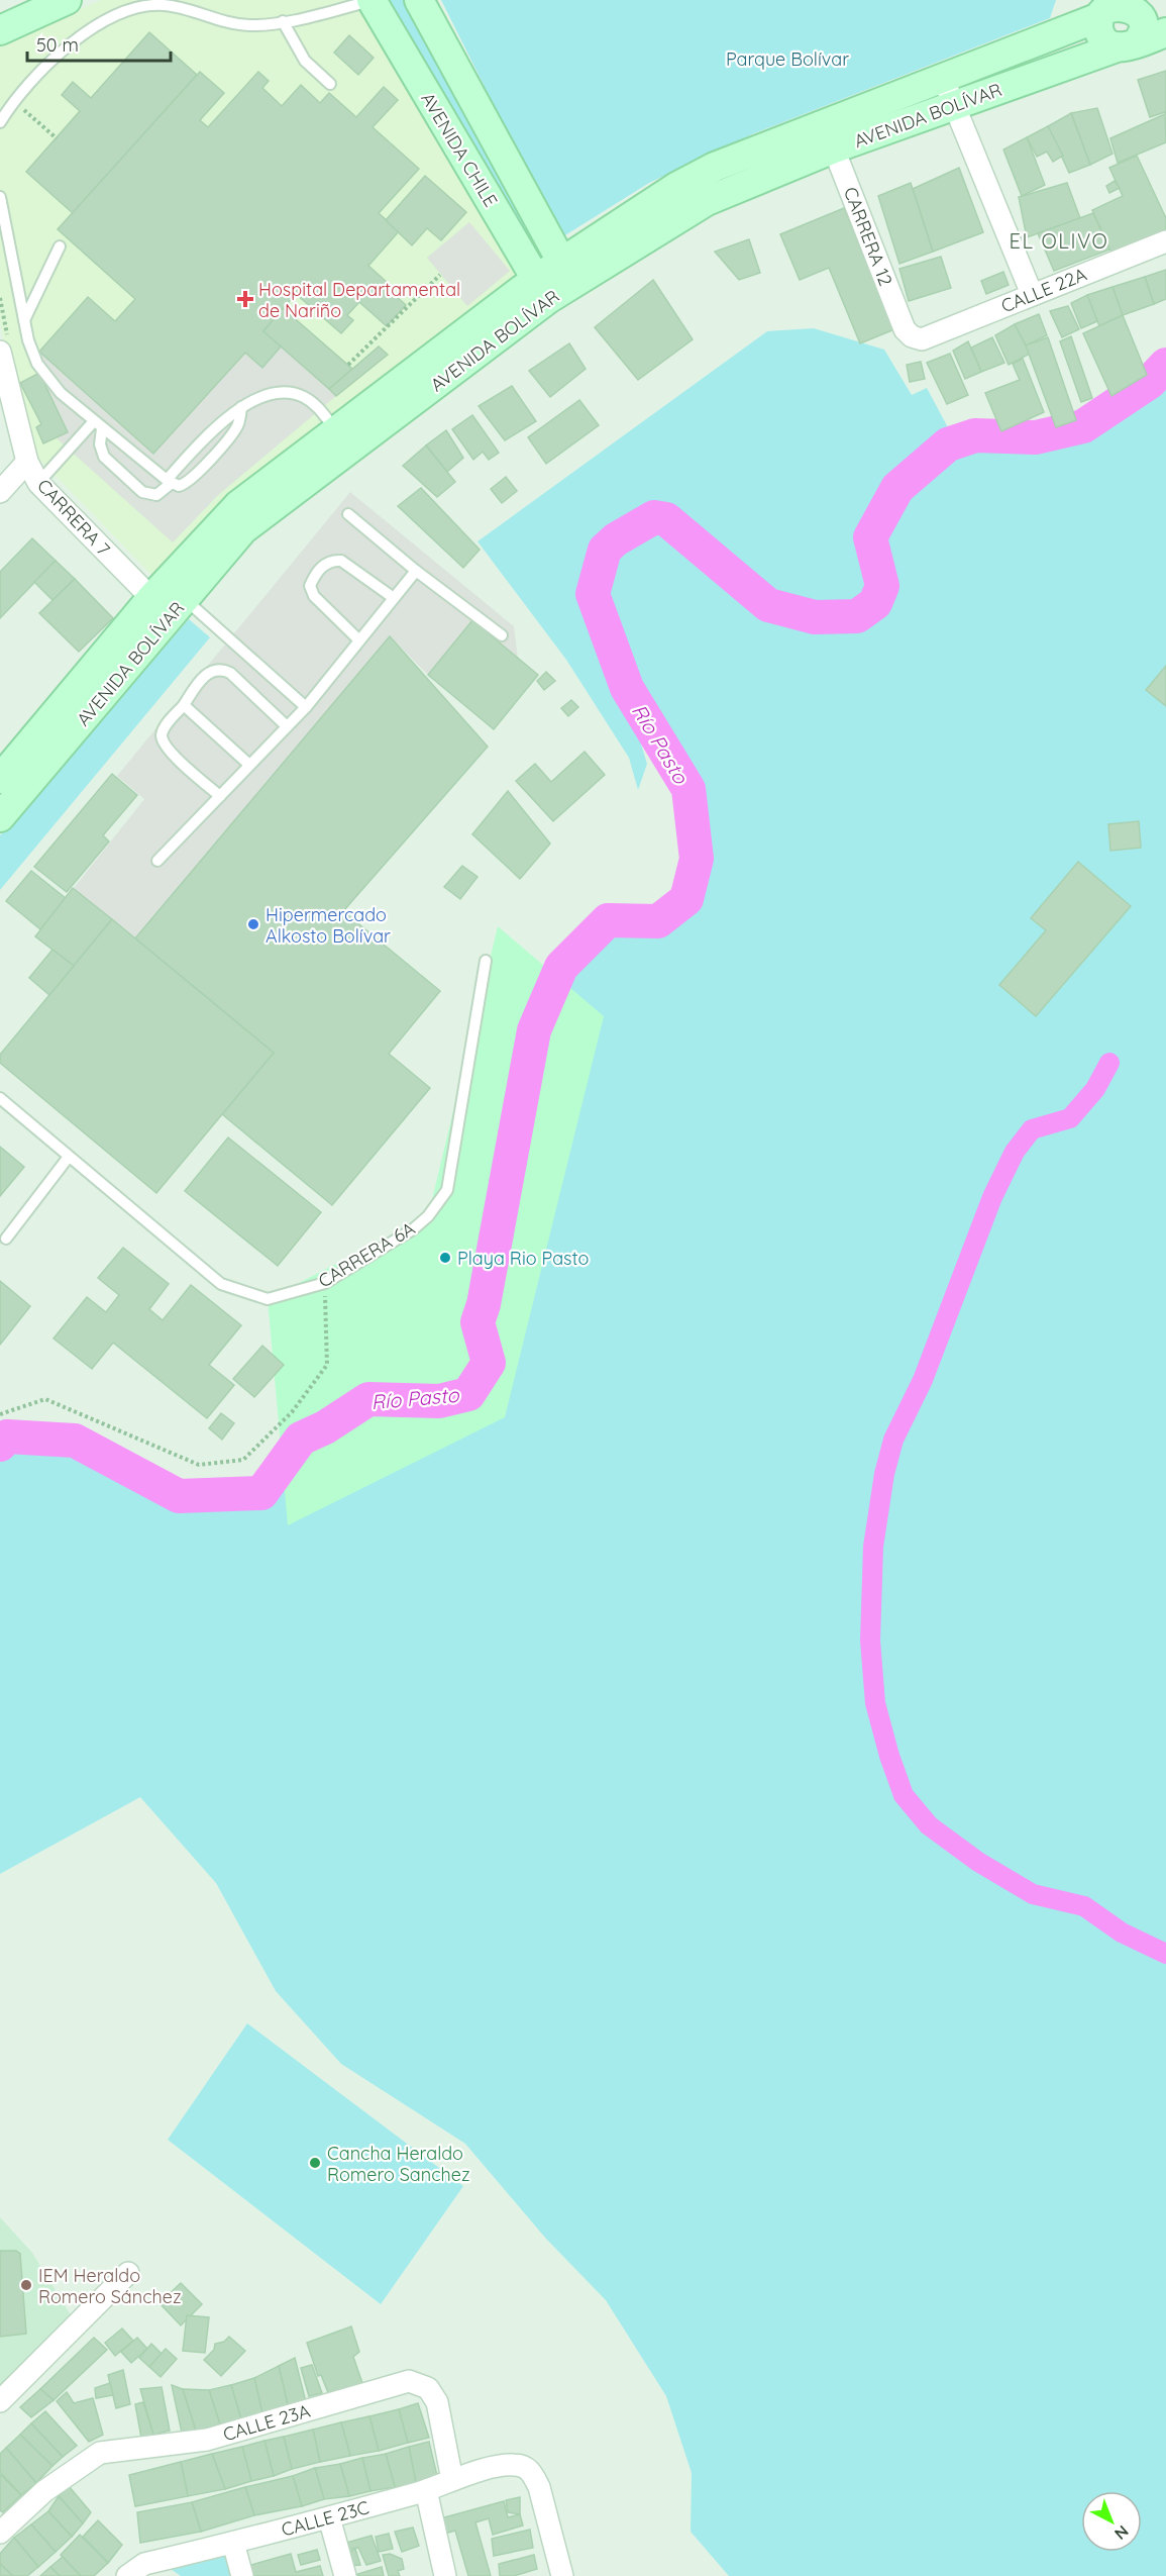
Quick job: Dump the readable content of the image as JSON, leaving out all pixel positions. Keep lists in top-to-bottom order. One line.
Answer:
{"streets":{"main road":["AVENIDA BOLÍVAR","AVENIDA CHILE"],"street":["CARRERA 12","CALLE 22A","CARRERA 7","CALLE 23A","CALLE 23C"],"lane":["CARRERA 6A"]},"crossings":[["AVENIDA BOLÍVAR","AVENIDA CHILE"],["AVENIDA BOLÍVAR","CARRERA 12"],["AVENIDA BOLÍVAR","CARRERA 7"],["CARRERA 12","CALLE 22A"],["CALLE 23A","CALLE 23C"]],"districts":["EL OLIVO"],"water":["Río Pasto"],"parks":["Parque Bolívar"],"places":{"health":["Hospital Departamental de Nariño"],"other":["Hipermercado Alkosto Bolívar","Playa Rio Pasto","Cancha Heraldo Romero Sanchez","IEM Heraldo Romero Sánchez"]},"scale_bar":"50 m","north":"bottom right"}
